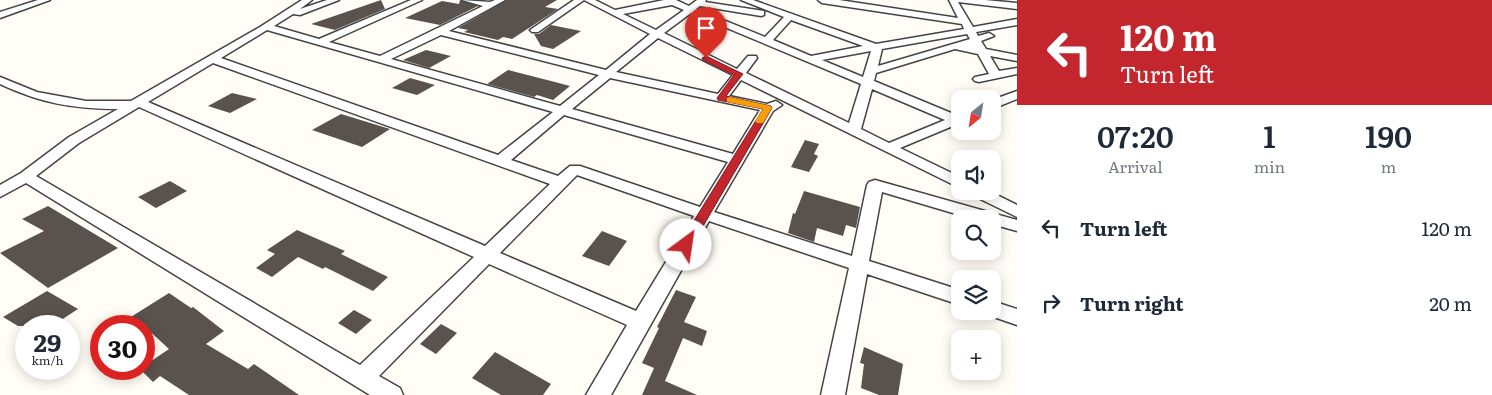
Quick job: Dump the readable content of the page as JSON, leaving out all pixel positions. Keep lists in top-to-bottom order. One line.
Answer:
{"north":"bottom left","page":{"turn":["120 m","Turn left"],"map_buttons":"+","eta":["07:20","Arrival","1","min","190","m"],"list":[{"name":"Turn left","value":"120 m"},{"name":"Turn right","value":"20 m"}],"speed":"29 km/h","limit":"30"}}
